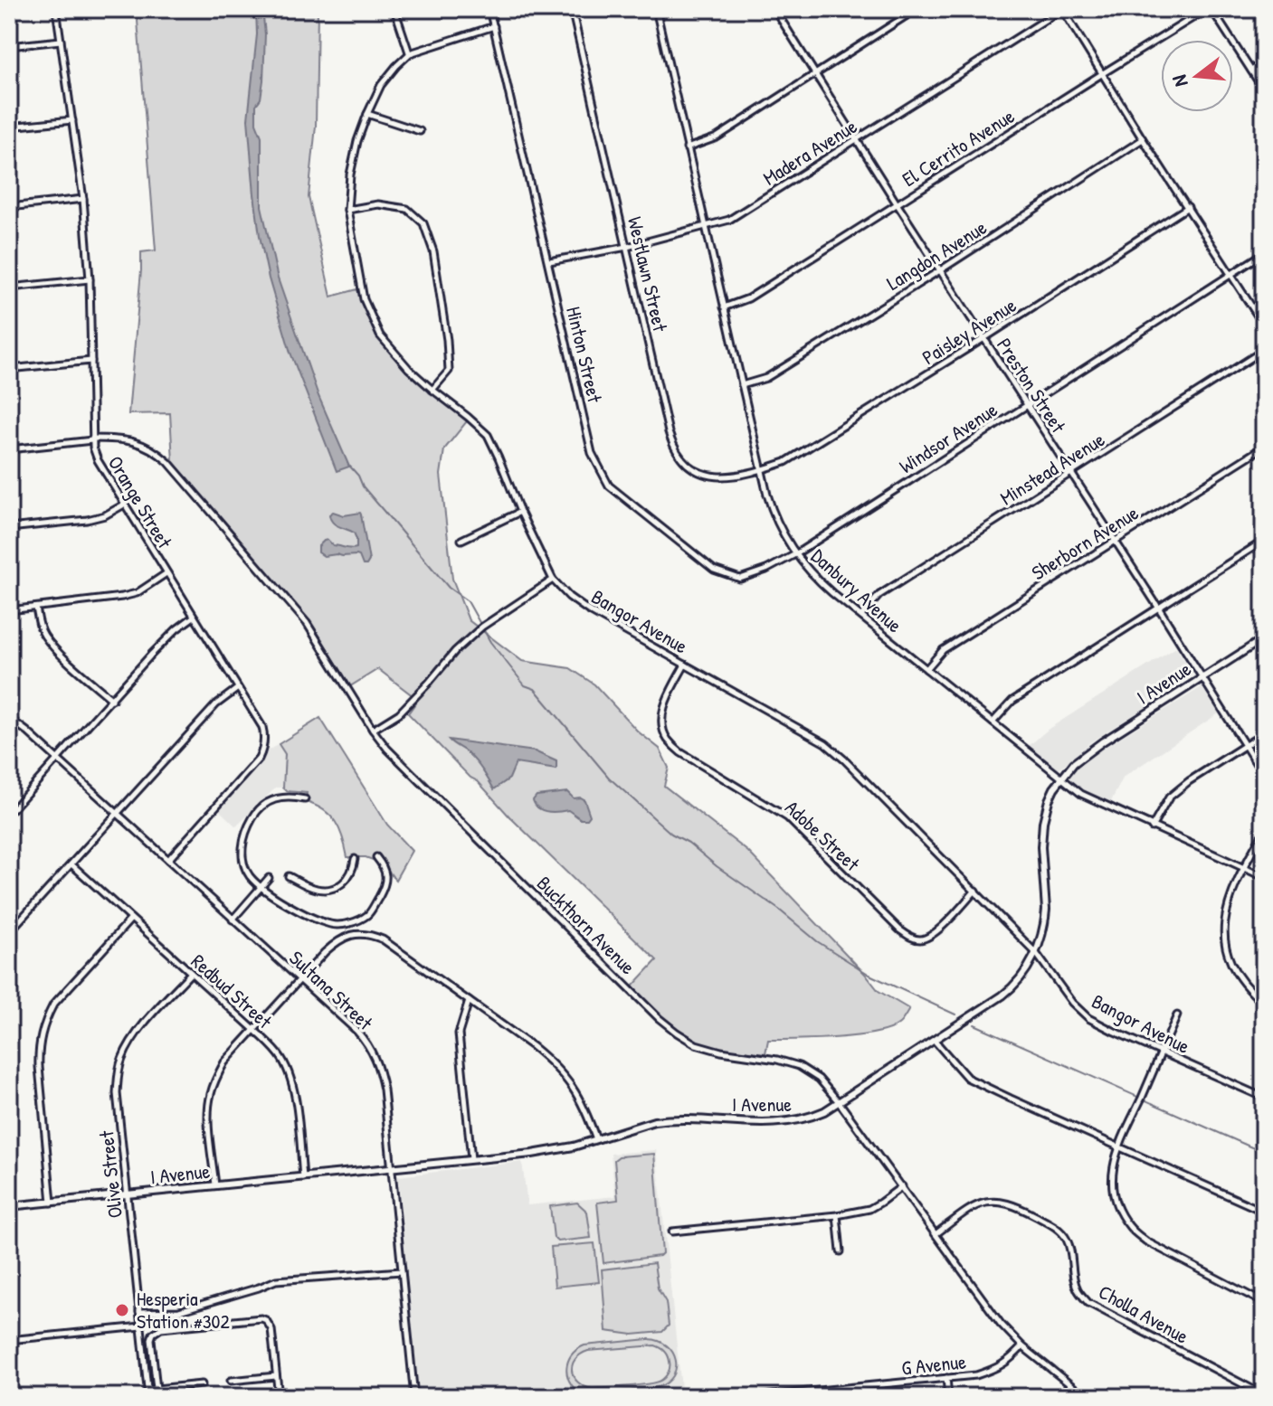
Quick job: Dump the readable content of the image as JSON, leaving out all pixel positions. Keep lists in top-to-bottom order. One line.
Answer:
{"streets":{"main road":["I Avenue"],"street":["El Cerrito Avenue","Madera Avenue","Langdon Avenue","Westlawn Street","Paisley Avenue","Hinton Street","Preston Street","Windsor Avenue","Minstead Avenue","Orange Street","Sherborn Avenue","Danbury Avenue","Bangor Avenue","Adobe Street","Buckthorn Avenue","Sultana Street","Redbud Street","Olive Street","Cholla Avenue","G Avenue"]},"crossings":[["El Cerrito Avenue","Preston Street"],["El Cerrito Avenue","Danbury Avenue"],["Madera Avenue","Westlawn Street"],["Madera Avenue","Hinton Street"],["Madera Avenue","Preston Street"],["Madera Avenue","Danbury Avenue"],["Langdon Avenue","Preston Street"],["Langdon Avenue","Danbury Avenue"],["Westlawn Street","Paisley Avenue"],["Westlawn Street","Danbury Avenue"],["Paisley Avenue","Preston Street"],["Paisley Avenue","Danbury Avenue"],["Hinton Street","Windsor Avenue"],["Hinton Street","Danbury Avenue"],["Hinton Street","Bangor Avenue"],["Preston Street","Windsor Avenue"],["Preston Street","Minstead Avenue"],["Preston Street","Sherborn Avenue"],["Preston Street","I Avenue"],["Windsor Avenue","Danbury Avenue"],["Minstead Avenue","Danbury Avenue"],["Orange Street","Buckthorn Avenue"],["Orange Street","Sultana Street"],["Sherborn Avenue","Danbury Avenue"],["Danbury Avenue","I Avenue"],["Bangor Avenue","I Avenue"],["Bangor Avenue","Adobe Street"],["I Avenue","Buckthorn Avenue"],["I Avenue","Sultana Street"],["I Avenue","Redbud Street"],["I Avenue","Olive Street"],["Buckthorn Avenue","Cholla Avenue"],["Buckthorn Avenue","G Avenue"],["Redbud Street","Olive Street"]],"places":["Hesperia Station #302"],"north":"left"}
